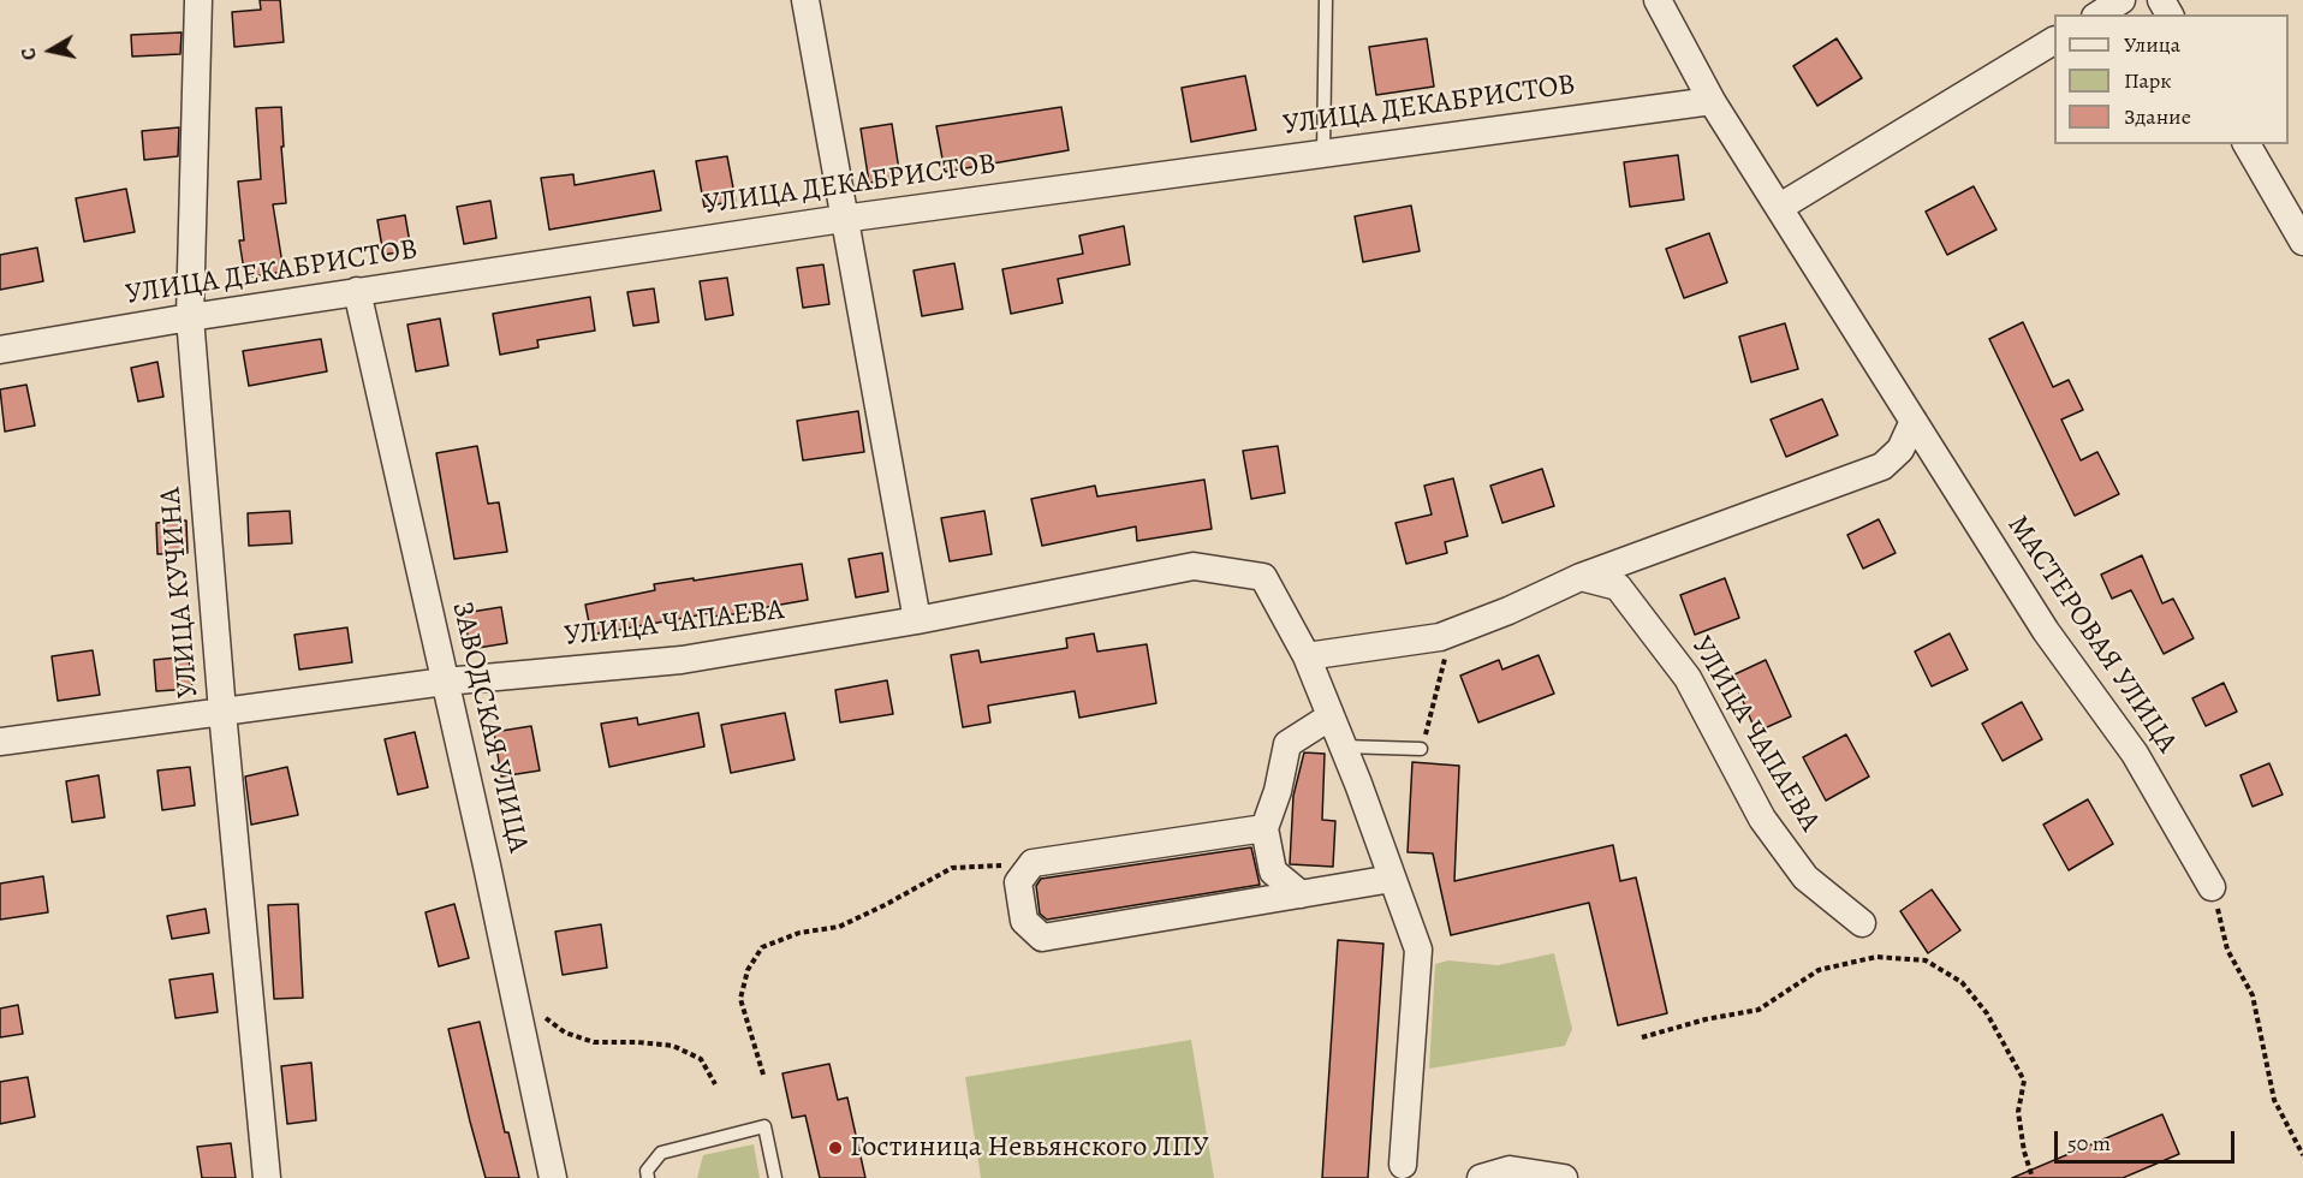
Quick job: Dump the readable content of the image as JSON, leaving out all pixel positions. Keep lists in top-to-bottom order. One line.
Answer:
{"streets":{"street":["УЛИЦА ДЕКАБРИСТОВ","УЛИЦА КУЧИНА","УЛИЦА ЧАПАЕВА","МАСТЕРОВАЯ УЛИЦА","ЗАВОДСКАЯ УЛИЦА"]},"crossings":[["УЛИЦА ДЕКАБРИСТОВ","УЛИЦА КУЧИНА"],["УЛИЦА ДЕКАБРИСТОВ","МАСТЕРОВАЯ УЛИЦА"],["УЛИЦА ДЕКАБРИСТОВ","ЗАВОДСКАЯ УЛИЦА"],["УЛИЦА КУЧИНА","УЛИЦА ЧАПАЕВА"],["УЛИЦА ЧАПАЕВА","ЗАВОДСКАЯ УЛИЦА"]],"places":["Гостиница Невьянского ЛПУ"],"legend":["Улица","Парк","Здание"],"scale_bar":"50 m","north":"left"}
